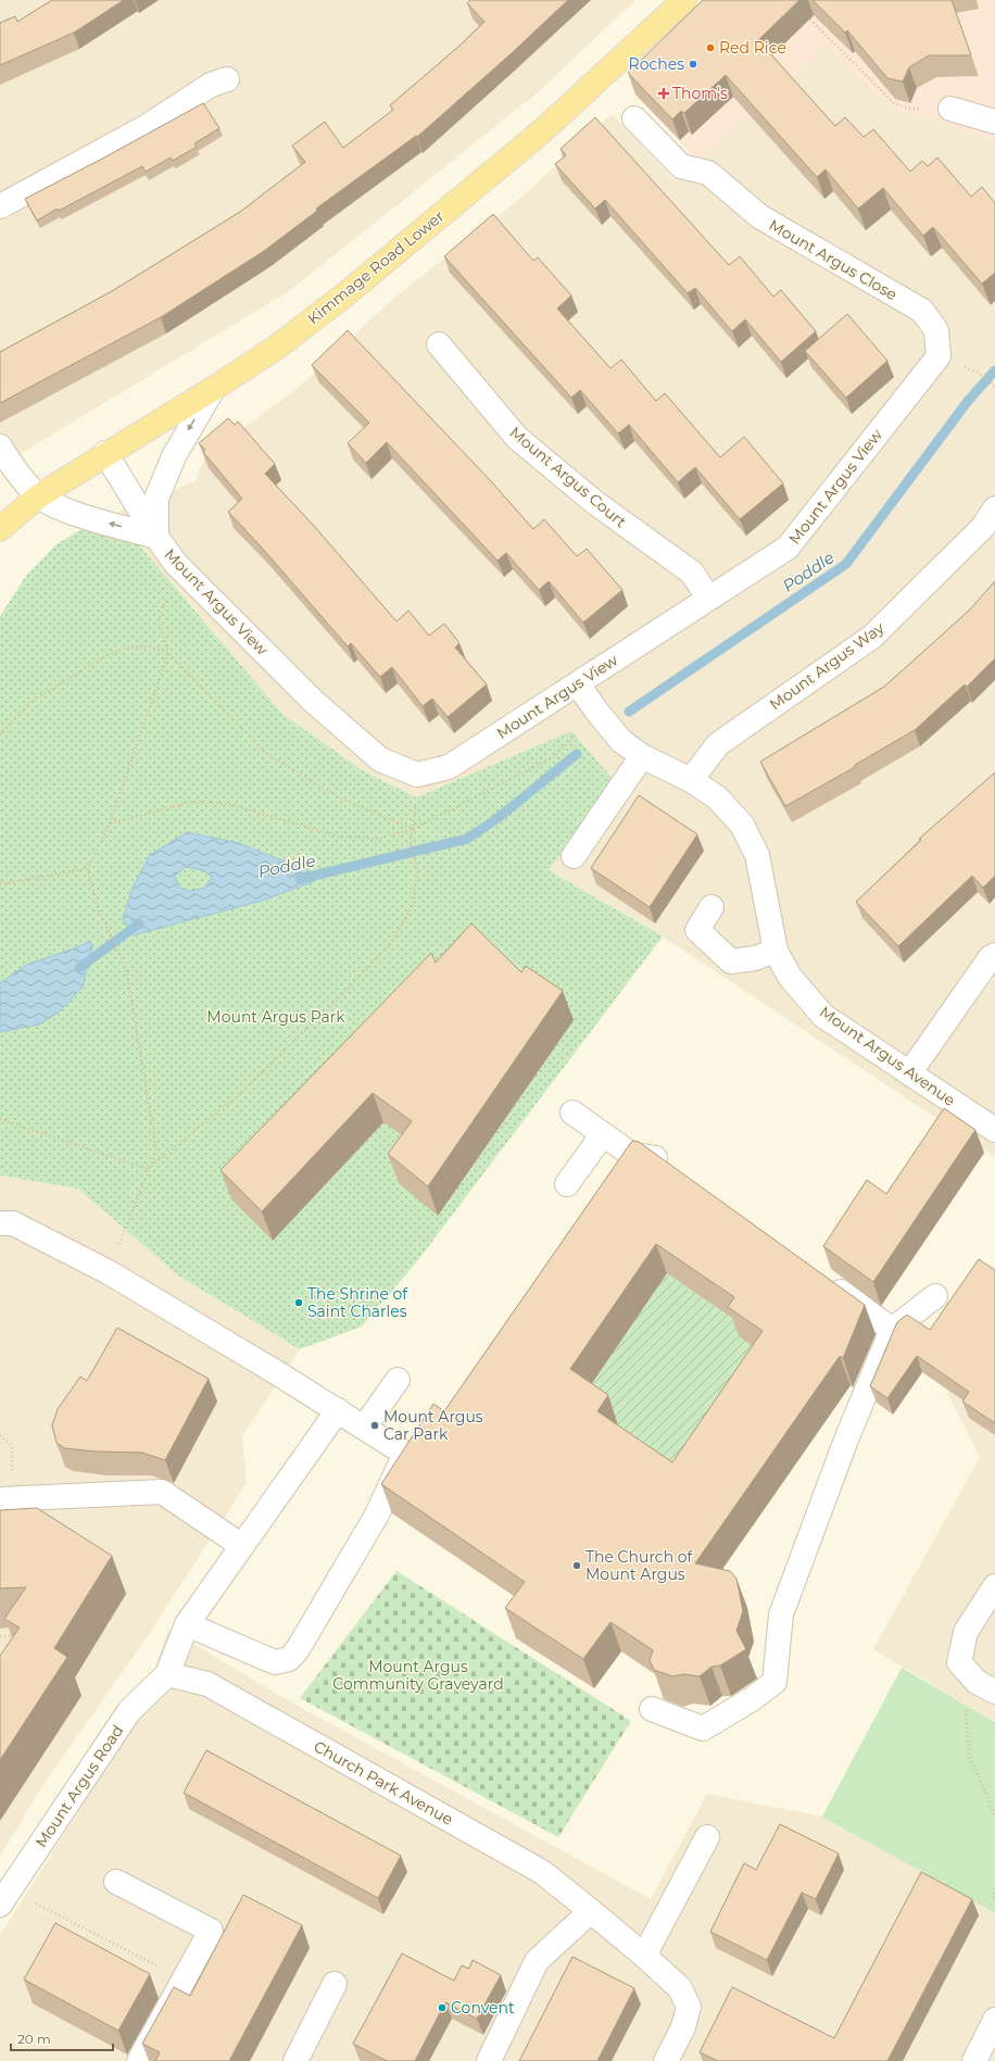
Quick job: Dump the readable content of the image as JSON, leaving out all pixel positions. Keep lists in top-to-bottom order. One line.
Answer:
{"streets":{"main road":["Kimmage Road Lower"],"street":["Mount Argus Close","Mount Argus Court","Mount Argus View","Mount Argus Way","Mount Argus Avenue","Church Park Avenue","Mount Argus Road"]},"crossings":[["Mount Argus Close","Mount Argus View"],["Kimmage Road Lower","Mount Argus View"],["Mount Argus Court","Mount Argus View"],["Mount Argus View","Mount Argus Avenue"],["Mount Argus Way","Mount Argus Avenue"],["Church Park Avenue","Mount Argus Road"]],"water":["Poddle"],"parks":["Mount Argus Park","Mount Argus Community Graveyard"],"places":{"other":["Red Rice","Roches","The Shrine of Saint Charles","Mount Argus Car Park","The Church of Mount Argus","Convent"],"health":["Thom's"]},"scale_bar":"20 m"}
